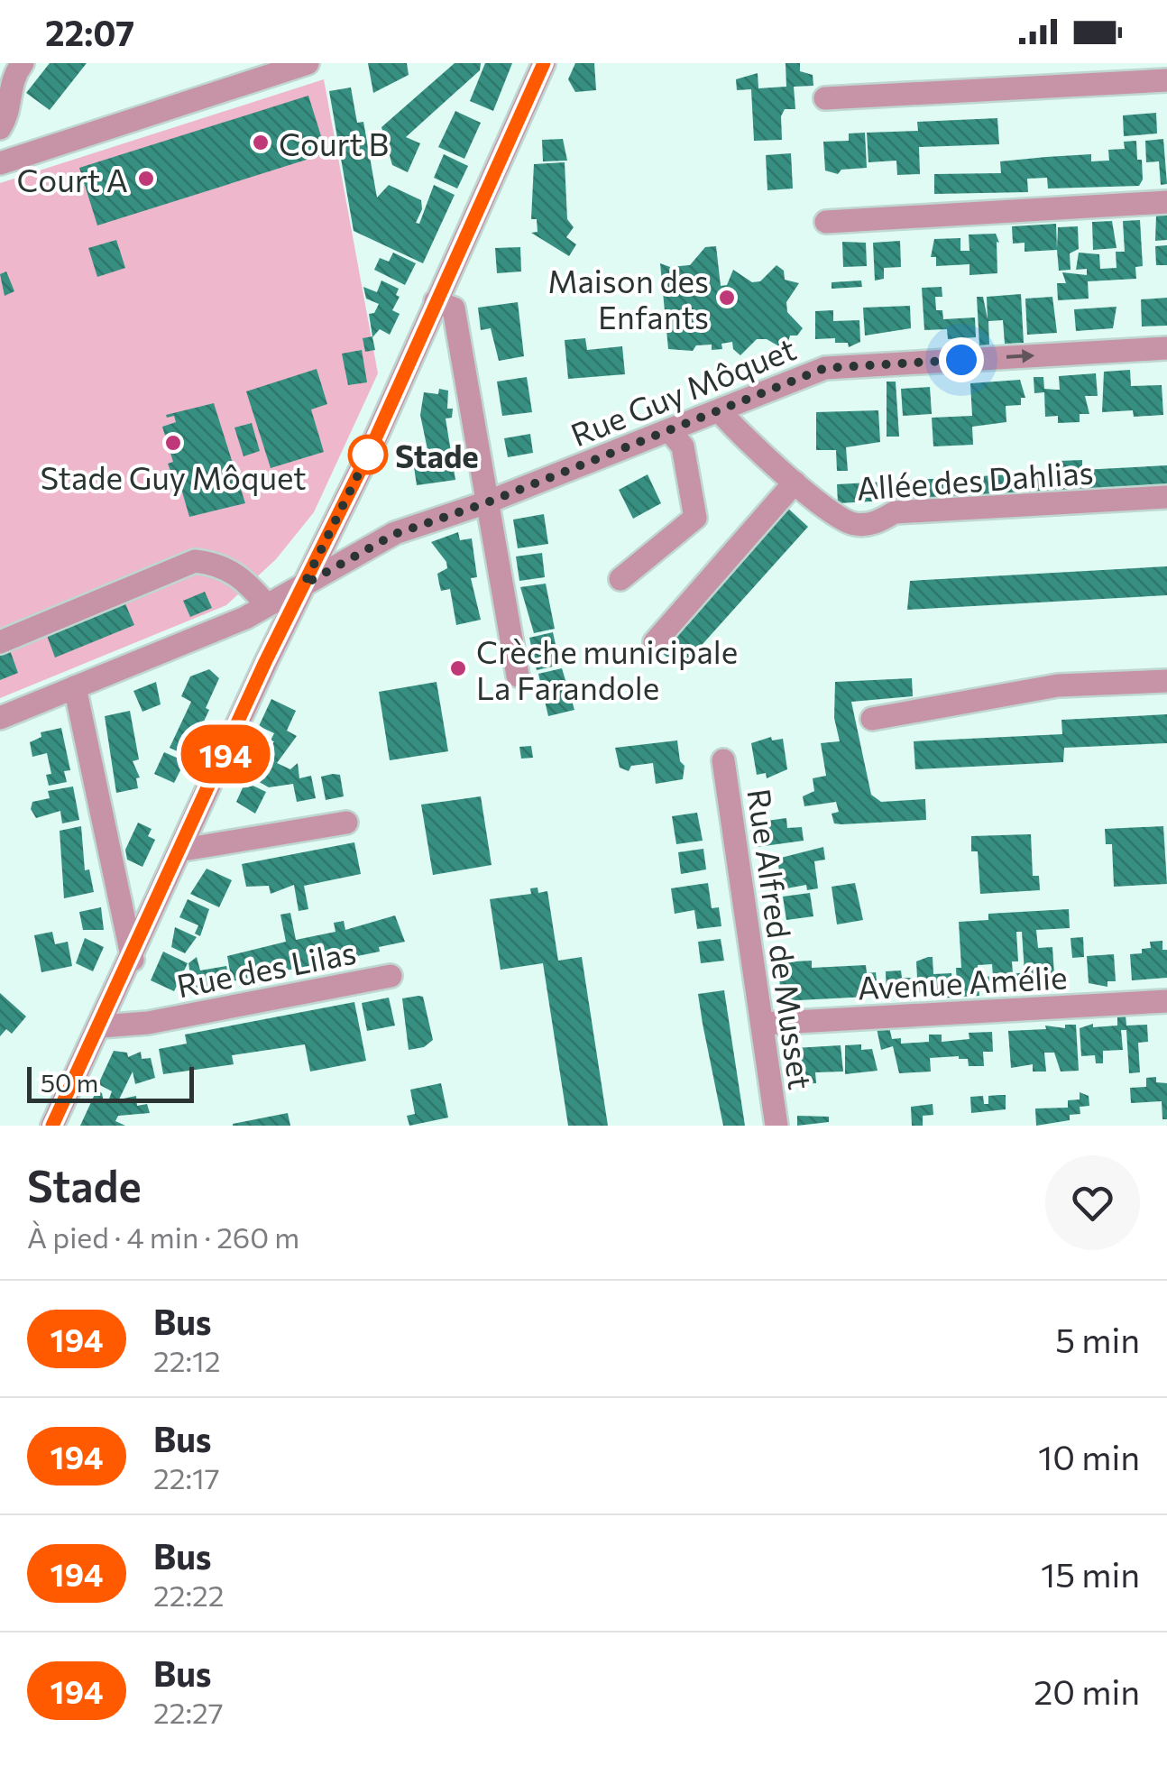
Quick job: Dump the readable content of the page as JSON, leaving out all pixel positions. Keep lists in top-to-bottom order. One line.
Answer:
{"streets":{"street":["Rue Guy Môquet","Allée des Dahlias","Rue Alfred de Musset","Rue des Lilas","Avenue Amélie"]},"crossings":[["Rue Guy Môquet","Allée des Dahlias"],["Rue Alfred de Musset","Avenue Amélie"]],"places":["Court B","Court A","Maison des Enfants","Stade Guy Môquet","Stade","Crèche municipale La Farandole"],"lines":["bus line 194"],"scale_bar":"50 m","page":{"status":"22:07","on_map":"194","scale":"50 m","heading":["Stade","À pied · 4 min · 260 m"],"list":[{"mark":"194","name":"Bus","note":"22:12","value":"5 min"},{"mark":"194","name":"Bus","note":"22:17","value":"10 min"},{"mark":"194","name":"Bus","note":"22:22","value":"15 min"},{"mark":"194","name":"Bus","note":"22:27","value":"20 min"}]}}
